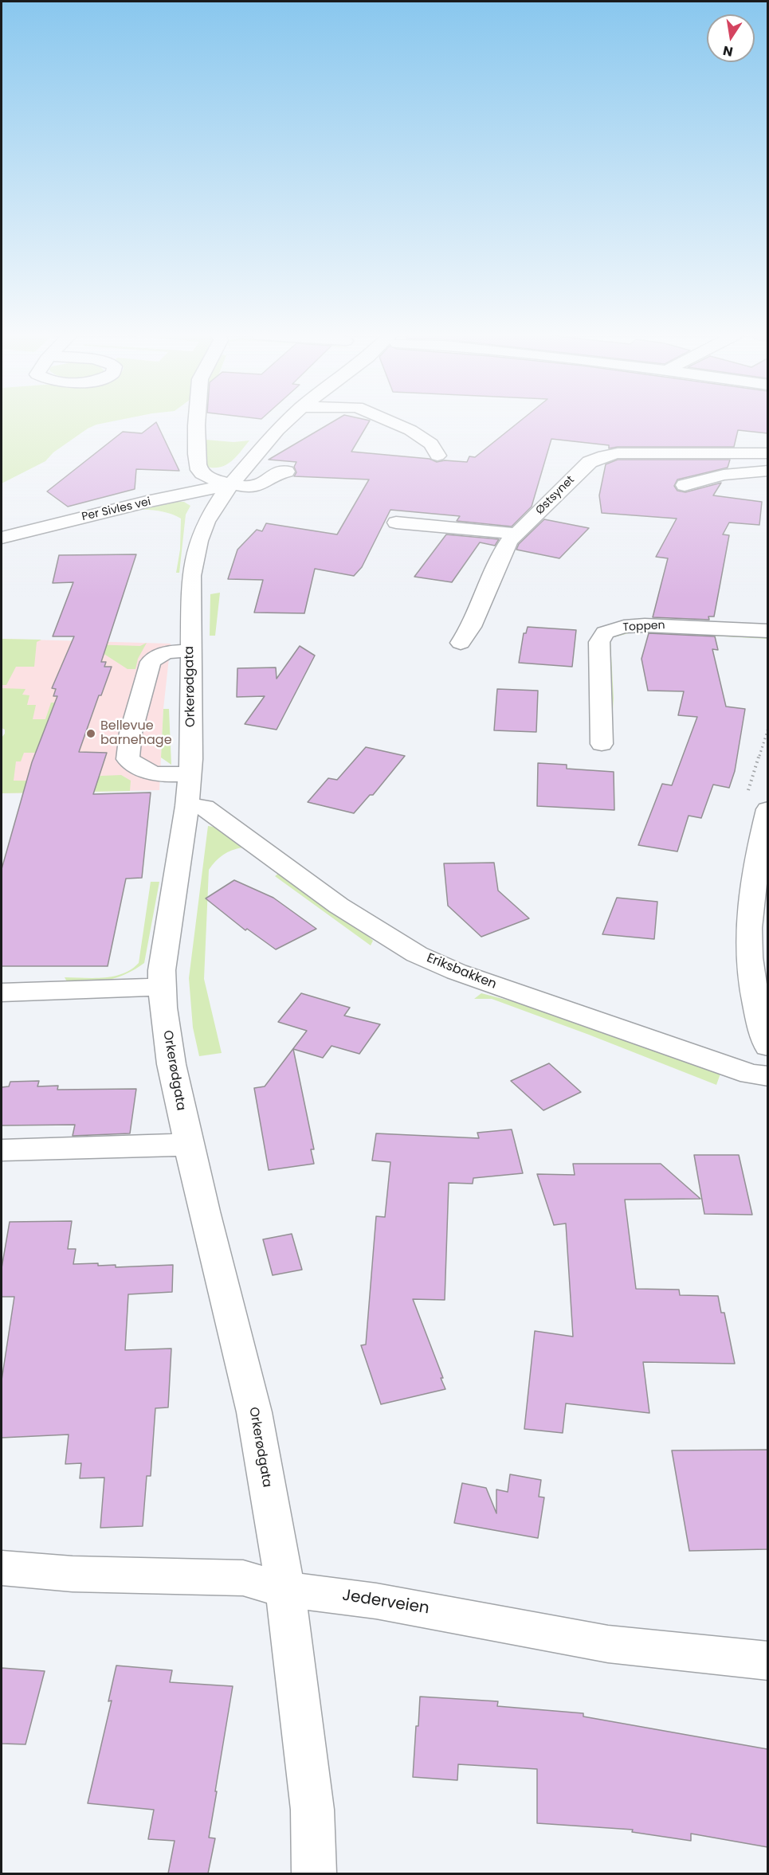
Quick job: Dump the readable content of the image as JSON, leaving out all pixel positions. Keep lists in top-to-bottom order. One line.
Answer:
{"streets":{"street":["Østsynet","Per Sivles vei","Toppen","Orkerødgata","Eriksbakken","Jederveien"]},"crossings":[["Per Sivles vei","Orkerødgata"],["Orkerødgata","Eriksbakken"],["Orkerødgata","Jederveien"]],"places":["Bellevue barnehage"],"north":"bottom"}
